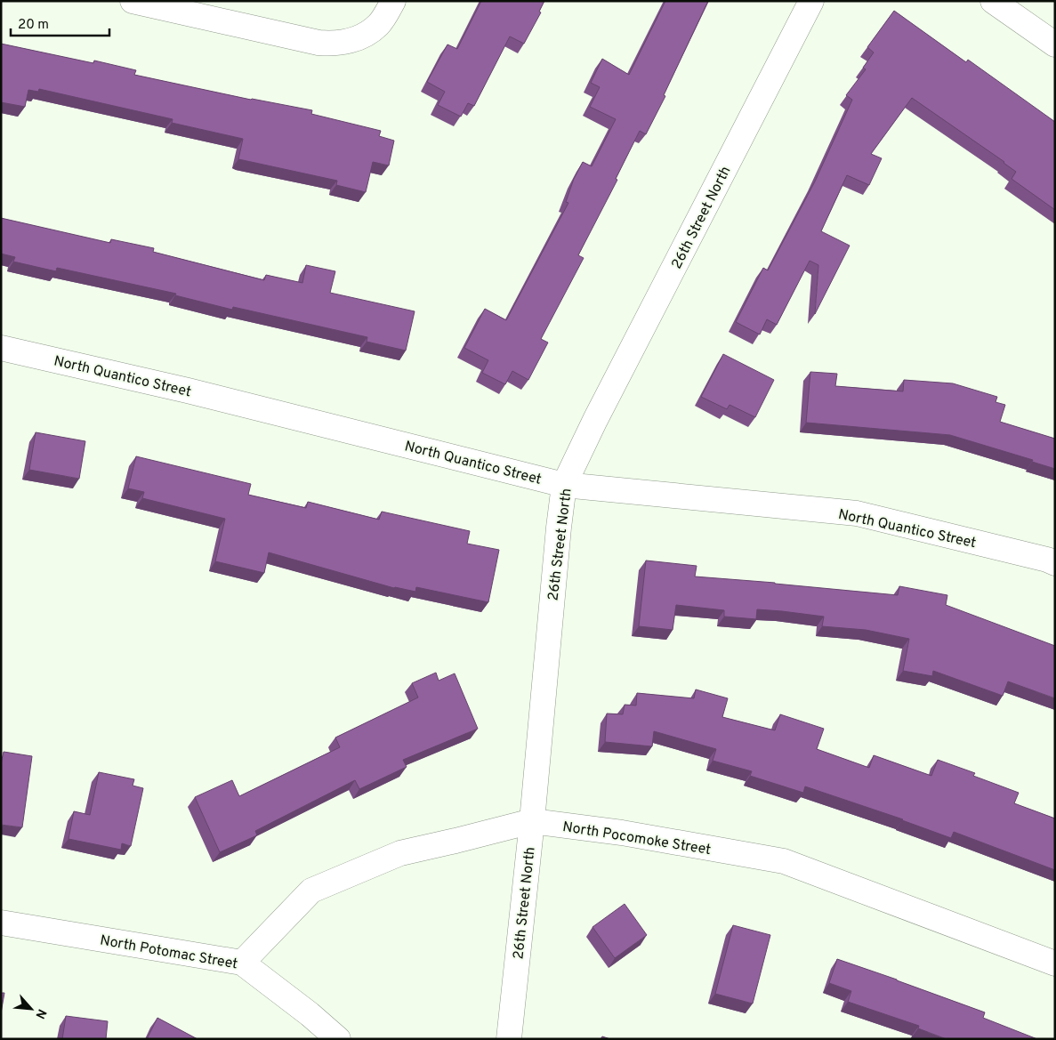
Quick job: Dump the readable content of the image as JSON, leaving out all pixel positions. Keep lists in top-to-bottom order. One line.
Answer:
{"streets":{"street":["26th Street North","North Quantico Street","North Pocomoke Street","North Potomac Street"]},"crossings":[["26th Street North","North Quantico Street"],["26th Street North","North Pocomoke Street"],["North Pocomoke Street","North Potomac Street"]],"scale_bar":"20 m","north":"bottom right"}
